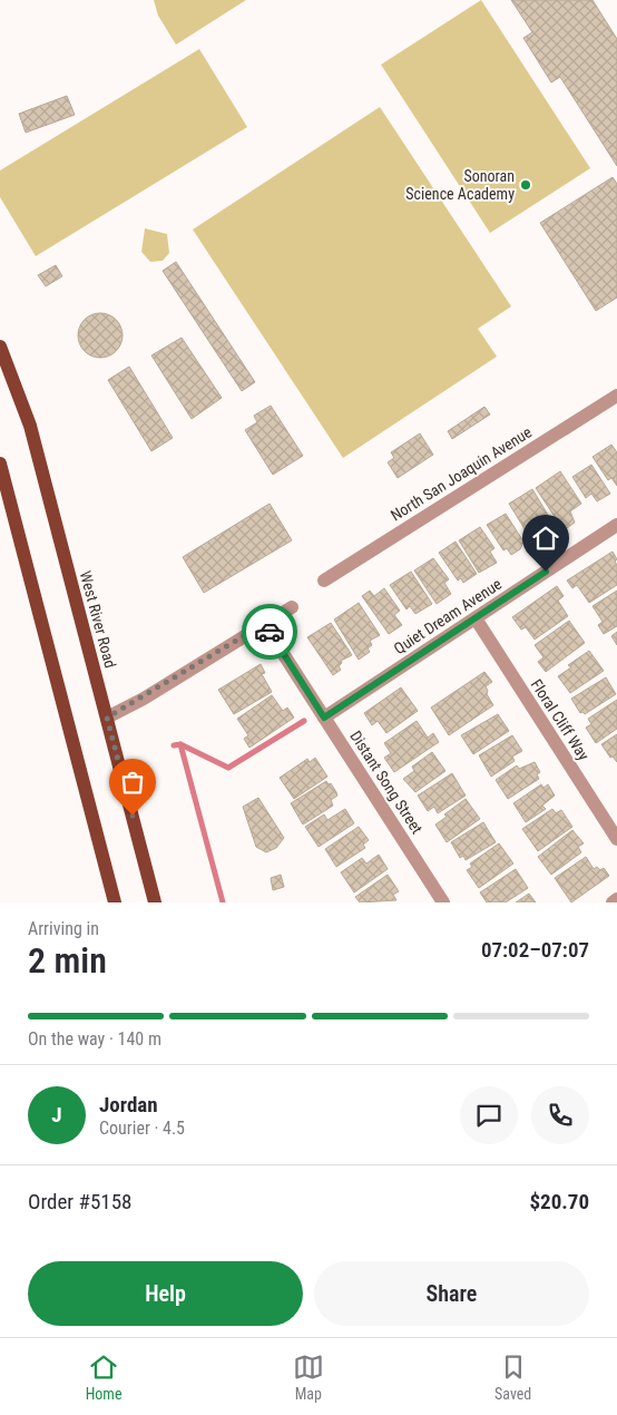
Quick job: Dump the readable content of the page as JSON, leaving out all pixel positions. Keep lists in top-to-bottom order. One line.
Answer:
{"streets":{"main road":["West River Road"],"street":["North San Joaquin Avenue","Quiet Dream Avenue","Floral Cliff Way","Distant Song Street"]},"crossings":[["Quiet Dream Avenue","Floral Cliff Way"],["Quiet Dream Avenue","Distant Song Street"]],"places":["Sonoran Science Academy"],"page":{"heading":["2 min","Arriving in","07:02–07:07"],"panel":["Jordan","Courier · 4.5","Order #5158","$20.70"],"bar":"On the way · 140 m","round":"J","buttons":["Help","Share"],"tabs":["Home","Map","Saved"]}}
